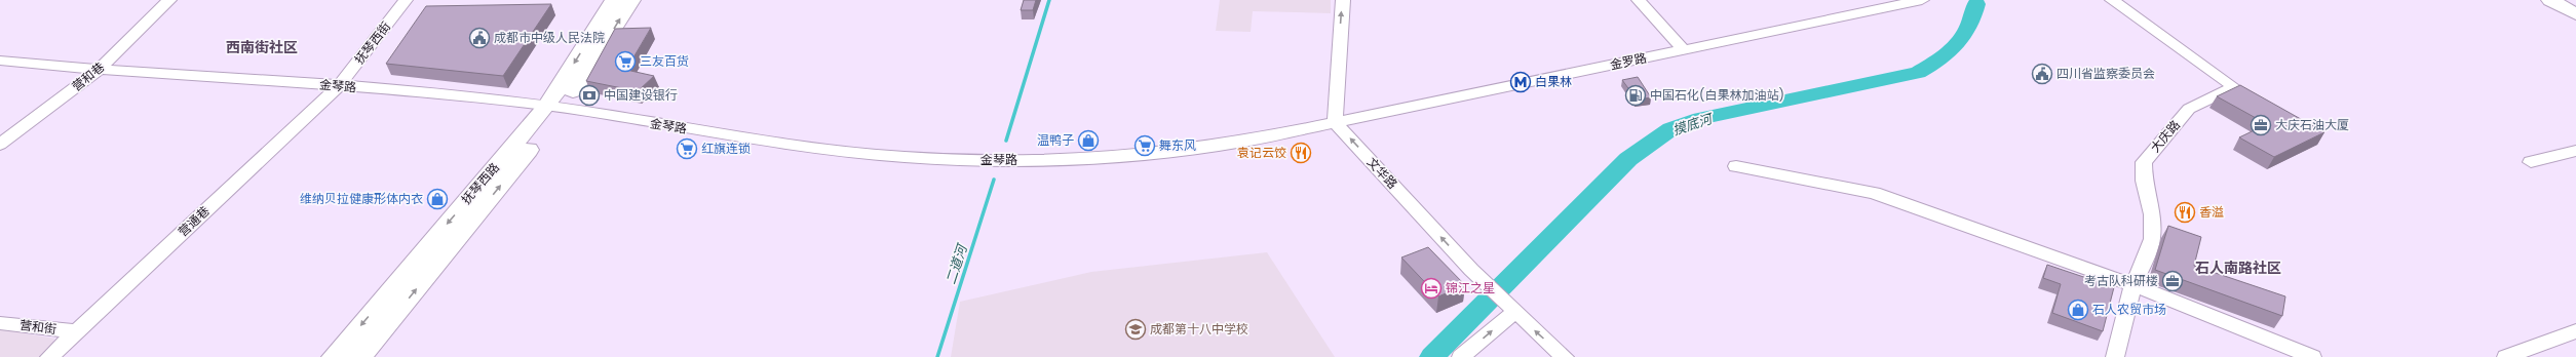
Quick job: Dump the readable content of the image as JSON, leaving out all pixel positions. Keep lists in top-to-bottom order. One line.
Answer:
{"streets":{"main road":["抚琴西路"],"street":["抚琴西街","金罗路","营和巷","金琴路","大庆路","文华路","营通巷","营和街"]},"crossings":[["抚琴西街","金琴路"],["抚琴西街","营通巷"],["金罗路","金琴路"],["金罗路","文华路"],["营和巷","金琴路"],["金琴路","文华路"],["金琴路","抚琴西路"],["金琴路","营通巷"],["营通巷","营和街"]],"one_way":["文华路"],"districts":["西南街社区","石人南路社区"],"water":["摸底河","二道河"],"places":{"public building":["成都市中级人民法院","四川省监察委员会"],"supermarket":["三友百货","舞东风","红旗连锁"],"metro station":["白果林"],"bank":["中国建设银行"],"fuel station":["中国石化(白果林加油站)"],"office":["大庆石油大厦","考古队科研楼"],"shop":["温鸭子","维纳贝拉健康形体内衣","石人农贸市场"],"restaurant":["袁记云饺","香溢"],"hotel":["锦江之星"],"school or university":["成都第十八中学校"]}}
